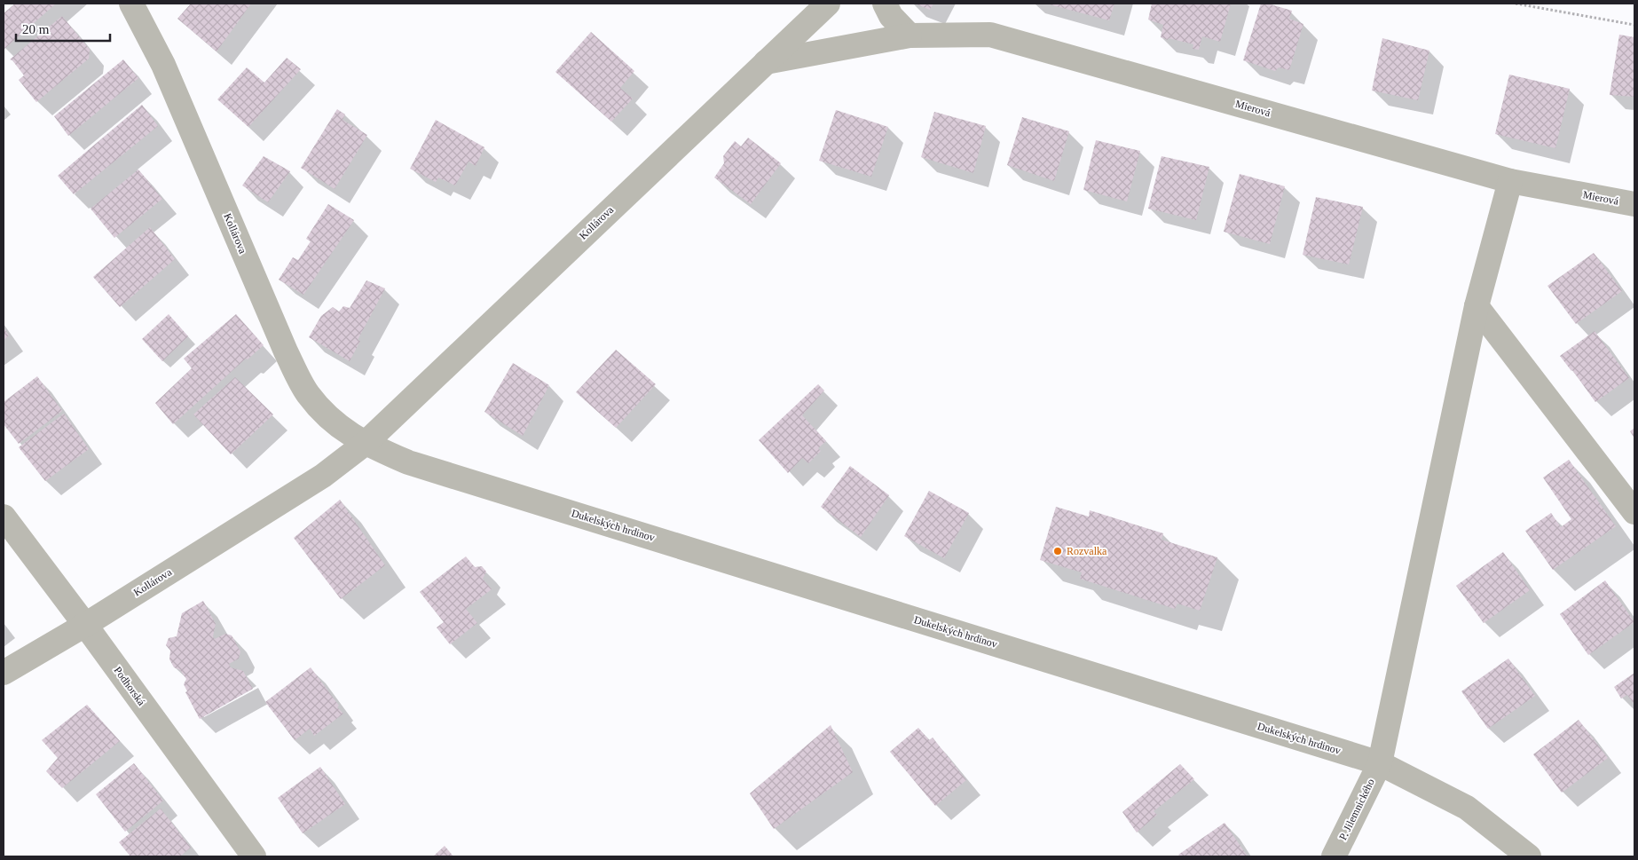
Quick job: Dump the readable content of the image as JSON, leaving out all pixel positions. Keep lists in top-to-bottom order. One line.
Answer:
{"streets":{"street":["Mierová","Kollárova","Dukelských hrdinov","Podhorská","P. Jilemnického"]},"crossings":[["Mierová","Kollárova"],["Mierová","P. Jilemnického"],["Kollárova","Dukelských hrdinov"],["Kollárova","Podhorská"],["Dukelských hrdinov","P. Jilemnického"]],"places":["Rozvalka"],"scale_bar":"20 m"}
